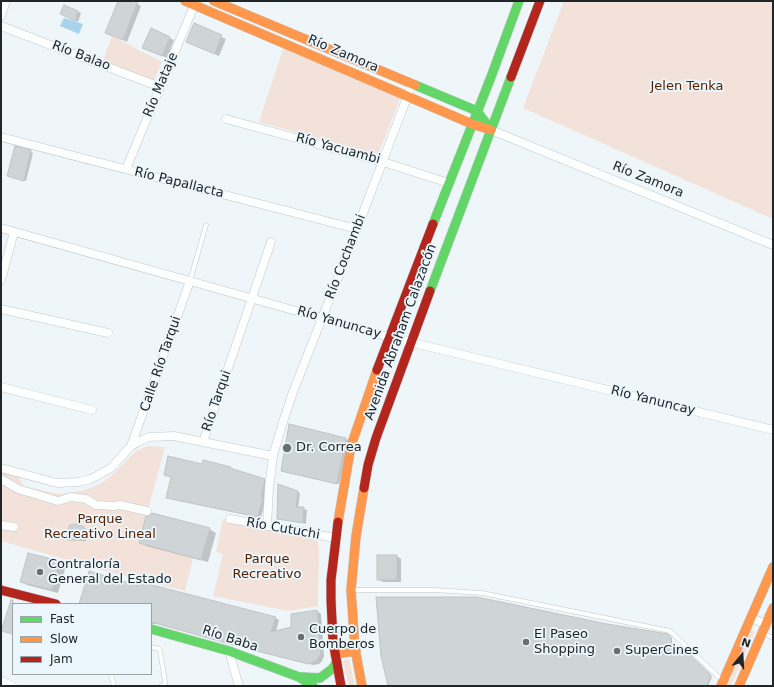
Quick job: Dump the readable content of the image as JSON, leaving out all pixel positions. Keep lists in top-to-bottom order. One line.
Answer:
{"streets":{"main road":["Río Zamora","Avenida Abraham Calazacón","Río Baba"],"street":["Río Balao","Río Mataje","Río Yacuambi","Río Papallacta","Río Cochambi","Río Yanuncay","Calle Río Tarqui","Río Tarqui","Río Cutuchi"]},"crossings":[["Río Zamora","Río Mataje"],["Río Zamora","Río Cochambi"],["Río Zamora","Avenida Abraham Calazacón"],["Río Balao","Río Mataje"],["Río Mataje","Río Papallacta"],["Río Yacuambi","Río Cochambi"],["Río Yacuambi","Avenida Abraham Calazacón"],["Río Papallacta","Río Cochambi"],["Río Cochambi","Río Yanuncay"],["Río Cochambi","Río Cutuchi"],["Río Yanuncay","Avenida Abraham Calazacón"],["Río Yanuncay","Calle Río Tarqui"],["Río Yanuncay","Río Tarqui"],["Avenida Abraham Calazacón","Río Cutuchi"],["Avenida Abraham Calazacón","Río Baba"],["Calle Río Tarqui","Río Tarqui"]],"parks":["Jelen Tenka","Parque Recreativo Lineal","Parque Recreativo"],"places":["Dr. Correa","Contraloría General del Estado","Cuerpo de Bomberos","El Paseo Shopping","SuperCines"],"legend":["Fast","Slow","Jam"],"north":"top"}
